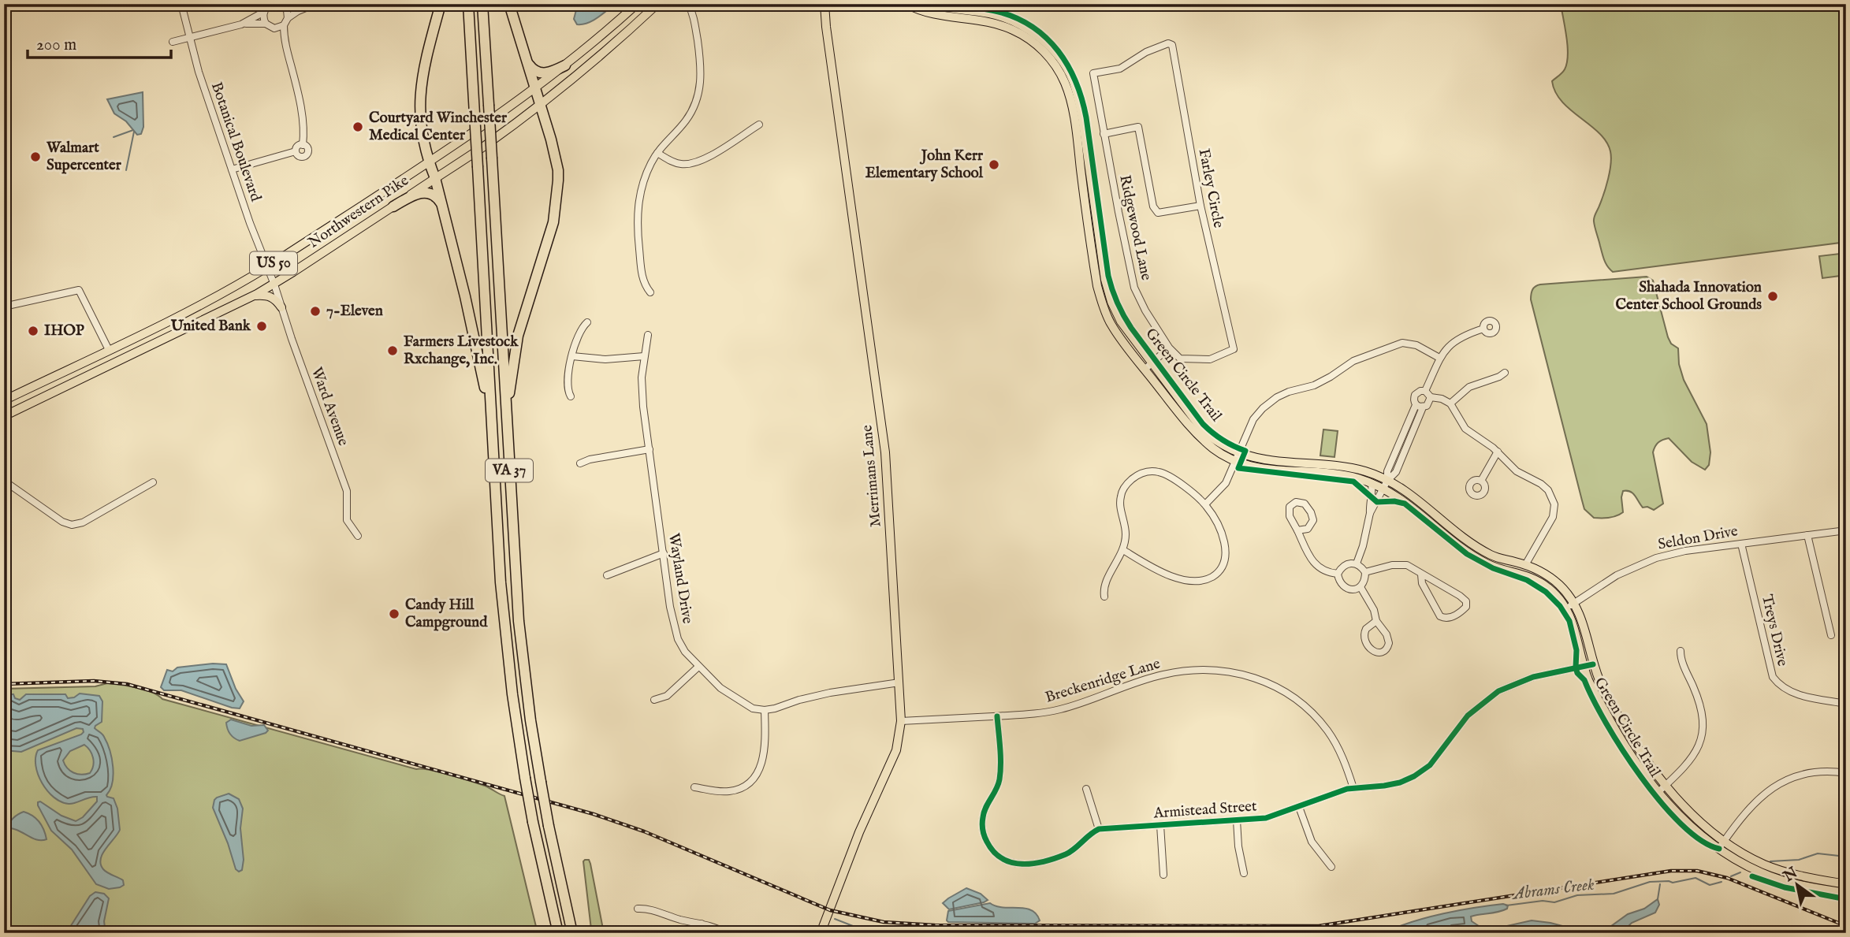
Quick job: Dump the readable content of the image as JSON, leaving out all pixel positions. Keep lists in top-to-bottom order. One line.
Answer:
{"streets":{"highway":["VA 37"],"main road":["Northwestern Pike","US 50","Merrimans Lane"],"street":["Botanical Boulevard","Farley Circle","Ridgewood Lane","Ward Avenue","Seldon Drive","Wayland Drive","Treys Drive","Breckenridge Lane","Armistead Street"],"cycle path":["Green Circle Trail"]},"crossings":[["Botanical Boulevard","Northwestern Pike"],["Botanical Boulevard","Ward Avenue"],["Farley Circle","Ridgewood Lane"],["Northwestern Pike","US 50"],["Northwestern Pike","Ward Avenue"],["Merrimans Lane","Breckenridge Lane"],["Seldon Drive","Treys Drive"],["Breckenridge Lane","Armistead Street"]],"water":["Abrams Creek"],"places":["Courtyard Winchester Medical Center","Walmart Supercenter","John Kerr Elementary School","Shahada Innovation Center School Grounds","7-Eleven","United Bank","IHOP","Farmers Livestock Rxchange, Inc.","Candy Hill Campground"],"scale_bar":"200 m","north":"top left"}
